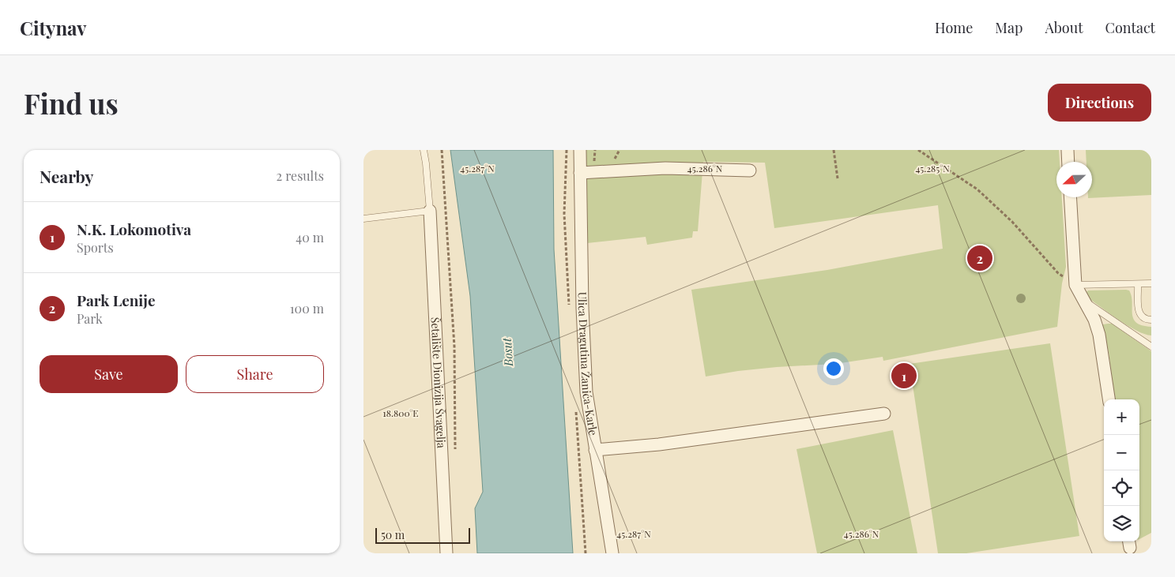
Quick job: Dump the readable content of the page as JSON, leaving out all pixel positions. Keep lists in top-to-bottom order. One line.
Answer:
{"streets":{"street":["Ulica Dragutina Žanića-Karle","Šetalište Dionizija Švagelja"]},"water":["Bosut"],"scale_bar":"50 m","north":"left","page":{"header":"Citynav","nav":["Home","Map","About","Contact"],"buttons":["Directions",["Save","Share"]],"title":"Find us","heading":["Nearby","2 results"],"list":[{"mark":"1","name":"N.K. Lokomotiva","note":"Sports","value":"40 m"},{"mark":"2","name":"Park Lenije","note":"Park","value":"100 m"}],"pins":["2","1"],"map_buttons":["+","−"],"scale":"50 m"},"coordinates":["45.287°N","45.286°N","45.285°N","18.800°E"]}
